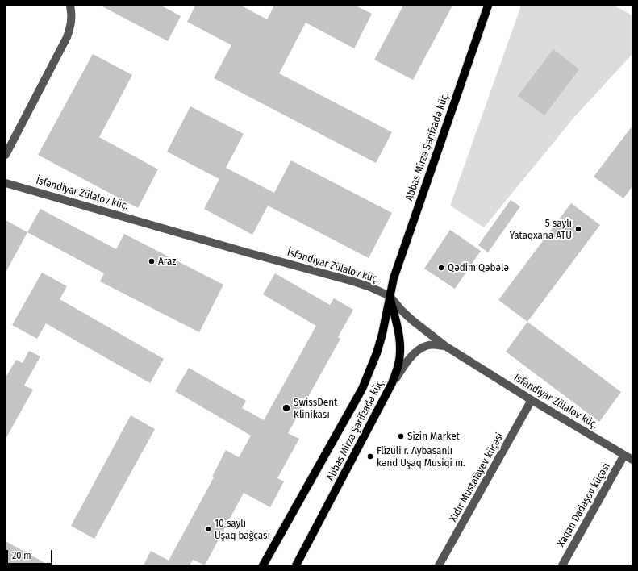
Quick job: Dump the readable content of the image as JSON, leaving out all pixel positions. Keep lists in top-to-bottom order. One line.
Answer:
{"streets":{"main road":["Abbas Mirzə Şərifzadə küç."],"street":["İsfəndiyar Zülalov küç.","Xıdır Mustafayev küçəsi","Xaqan Dadaşov küçəsi"]},"crossings":[["Abbas Mirzə Şərifzadə küç.","İsfəndiyar Zülalov küç."],["İsfəndiyar Zülalov küç.","Xıdır Mustafayev küçəsi"],["İsfəndiyar Zülalov küç.","Xaqan Dadaşov küçəsi"]],"places":["5 saylı Yataqxana ATU","Araz","Qədim Qəbələ","SwissDent Klinikası","Sizin Market","Füzuli r. Aybasanlı kənd Uşaq Musiqi m.","10 saylı Uşaq bağçası"],"scale_bar":"20 m"}
